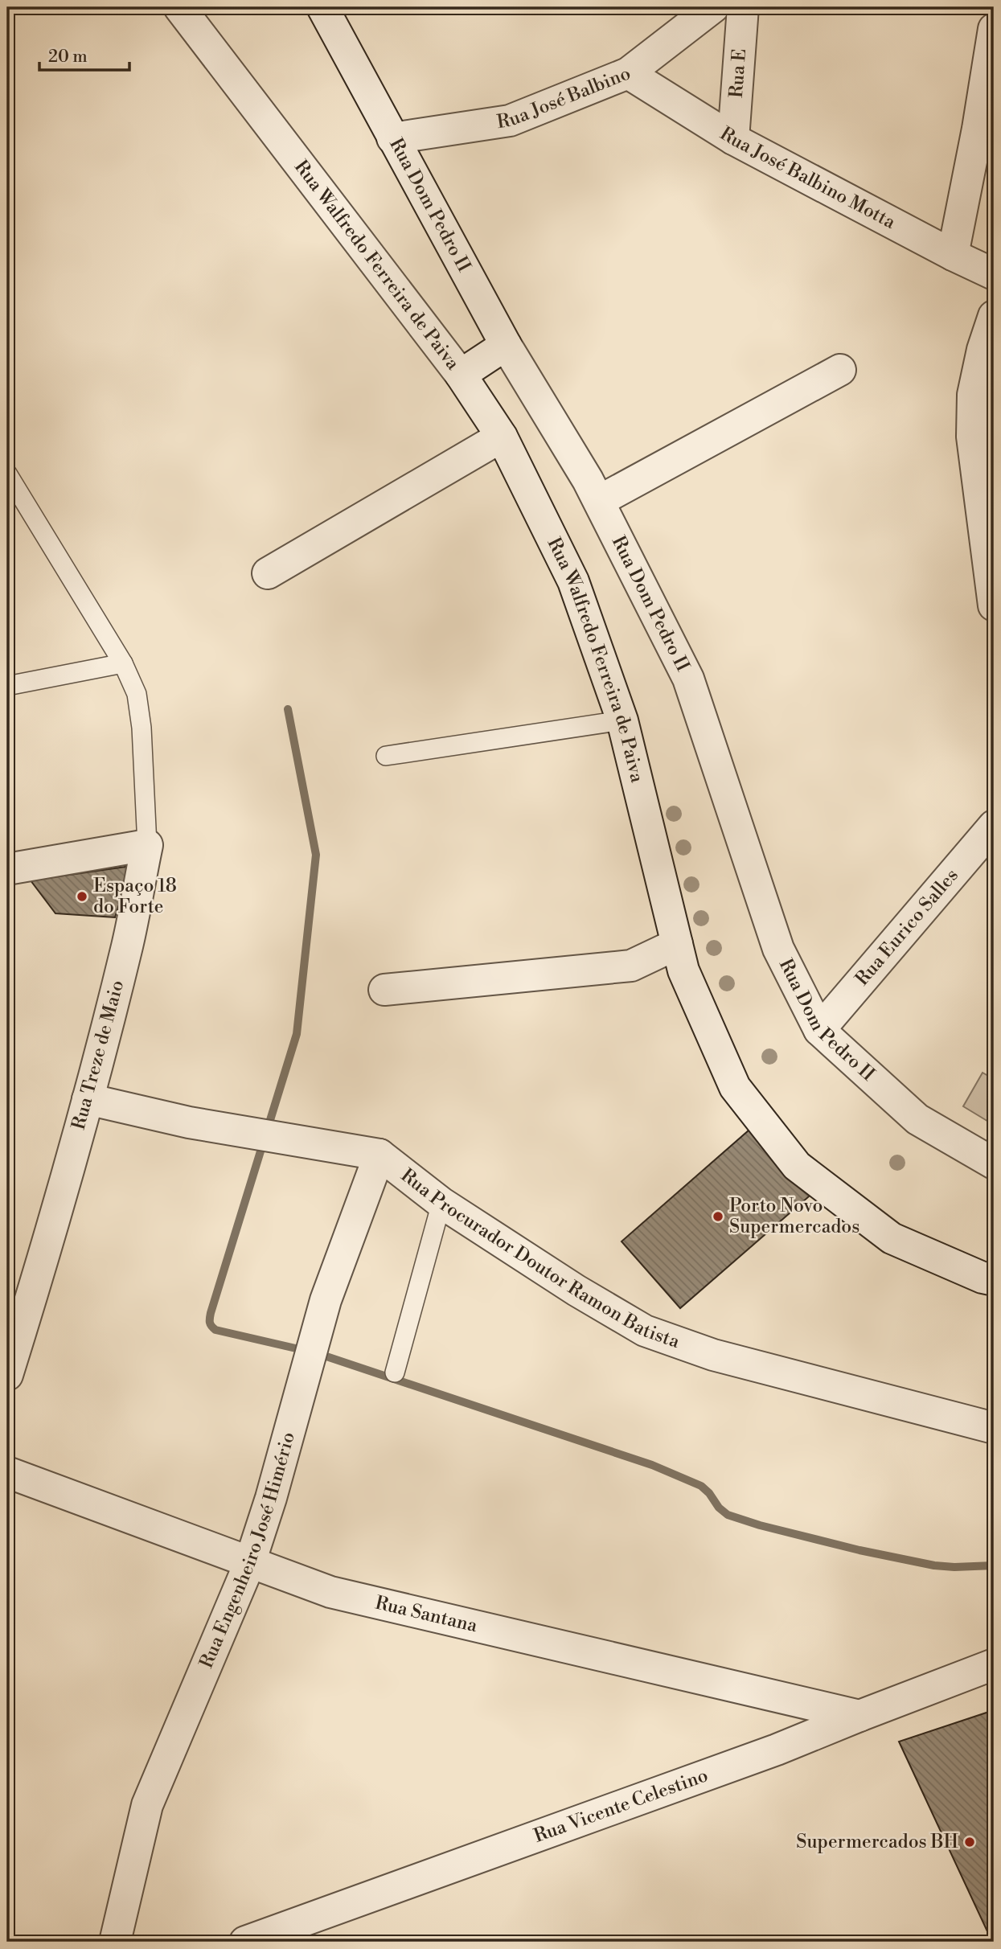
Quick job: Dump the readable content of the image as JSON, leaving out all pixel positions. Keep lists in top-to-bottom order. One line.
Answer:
{"streets":{"street":["Rua E","Rua José Balbino","Rua José Balbino Motta","Rua Dom Pedro II","Rua Walfredo Ferreira de Paiva","Rua Eurico Salles","Rua Treze de Maio","Rua Procurador Doutor Ramon Batista","Rua Engenheiro José Himério","Rua Santana","Rua Vicente Celestino"]},"crossings":[["Rua E","Rua José Balbino Motta"],["Rua José Balbino","Rua José Balbino Motta"],["Rua José Balbino","Rua Dom Pedro II"],["Rua Dom Pedro II","Rua Eurico Salles"],["Rua Treze de Maio","Rua Procurador Doutor Ramon Batista"],["Rua Procurador Doutor Ramon Batista","Rua Engenheiro José Himério"],["Rua Engenheiro José Himério","Rua Santana"],["Rua Santana","Rua Vicente Celestino"]],"places":["Espaço 18 do Forte","Porto Novo Supermercados","Supermercados BH"],"scale_bar":"20 m"}
